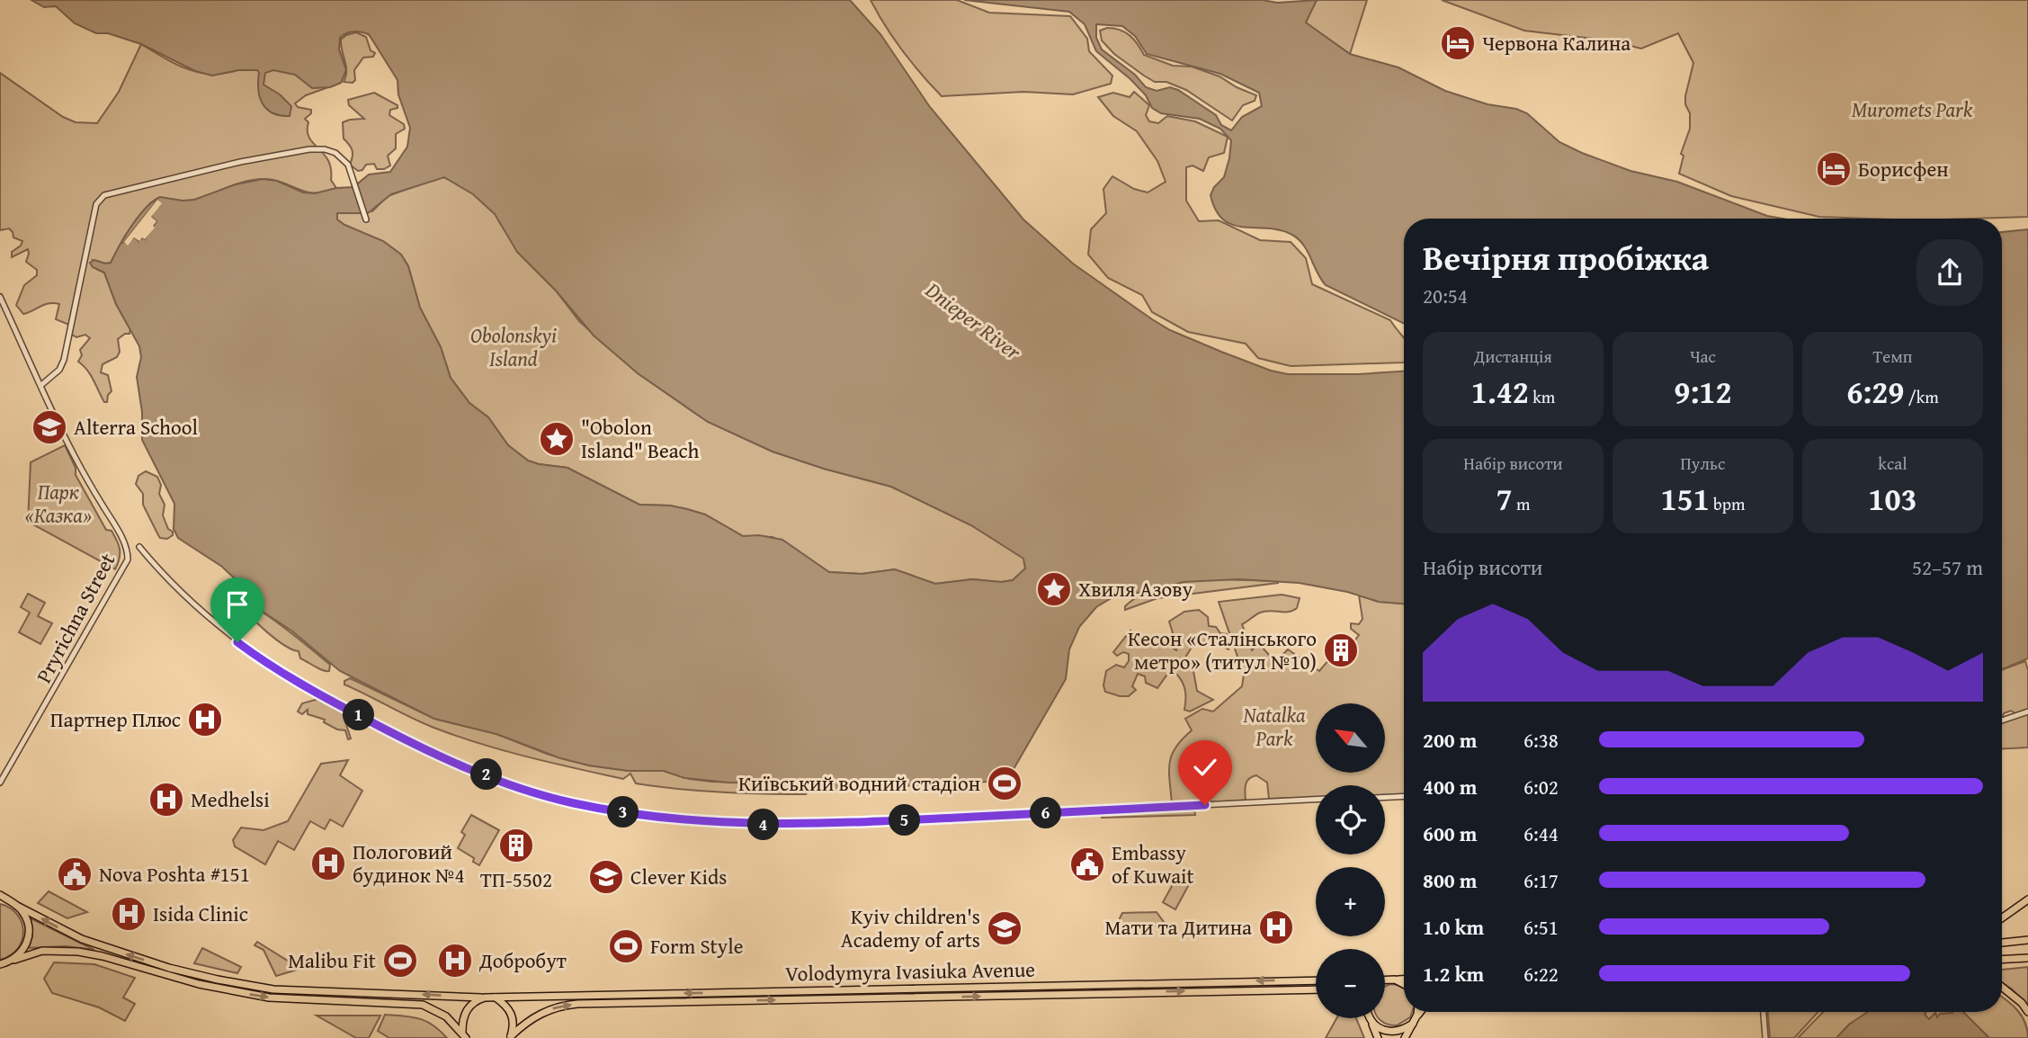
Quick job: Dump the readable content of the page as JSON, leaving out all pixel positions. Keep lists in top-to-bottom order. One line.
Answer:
{"streets":{"main road":["Volodymyra Ivasiuka Avenue"],"street":["Pryrichna Street"]},"water":["Dnieper River"],"parks":["Muromets Park","Obolonskyi Island","Парк «Казка»","Natalka Park"],"places":{"hotel":["Червона Калина","Борисфен"],"school or university":["Alterra School","Clever Kids","Kyiv children's Academy of arts"],"place":["\"Obolon Island\" Beach","Хвиля Азову"],"building":["Кесон «Сталінського метро» (титул №10)","ТП-5502"],"hospital":["Партнер Плюс","Medhelsi","Пологовий будинок №4","Isida Clinic","Мати та Дитина","Добробут"],"sports":["Київський водний стадіон","Form Style","Malibu Fit"],"public building":["Embassy of Kuwait","Nova Poshta #151"]},"north":"top left","page":{"heading":["Вечірня пробіжка","20:54"],"stats":[["Дистанція","1.42 km"],["Час","9:12"],["Темп","6:29 /km"],["Набір висоти","7 m"],["Пульс","151 bpm"],["kcal","103"]],"chart":["Набір висоти","52–57 m"],"pins":["1","2","3","6","5","4"],"map_buttons":["+","−"],"list":[{"name":"200 m","note":"6:38"},{"name":"400 m","note":"6:02"},{"name":"600 m","note":"6:44"},{"name":"800 m","note":"6:17"},{"name":"1.0 km","note":"6:51"},{"name":"1.2 km","note":"6:22"}]}}
